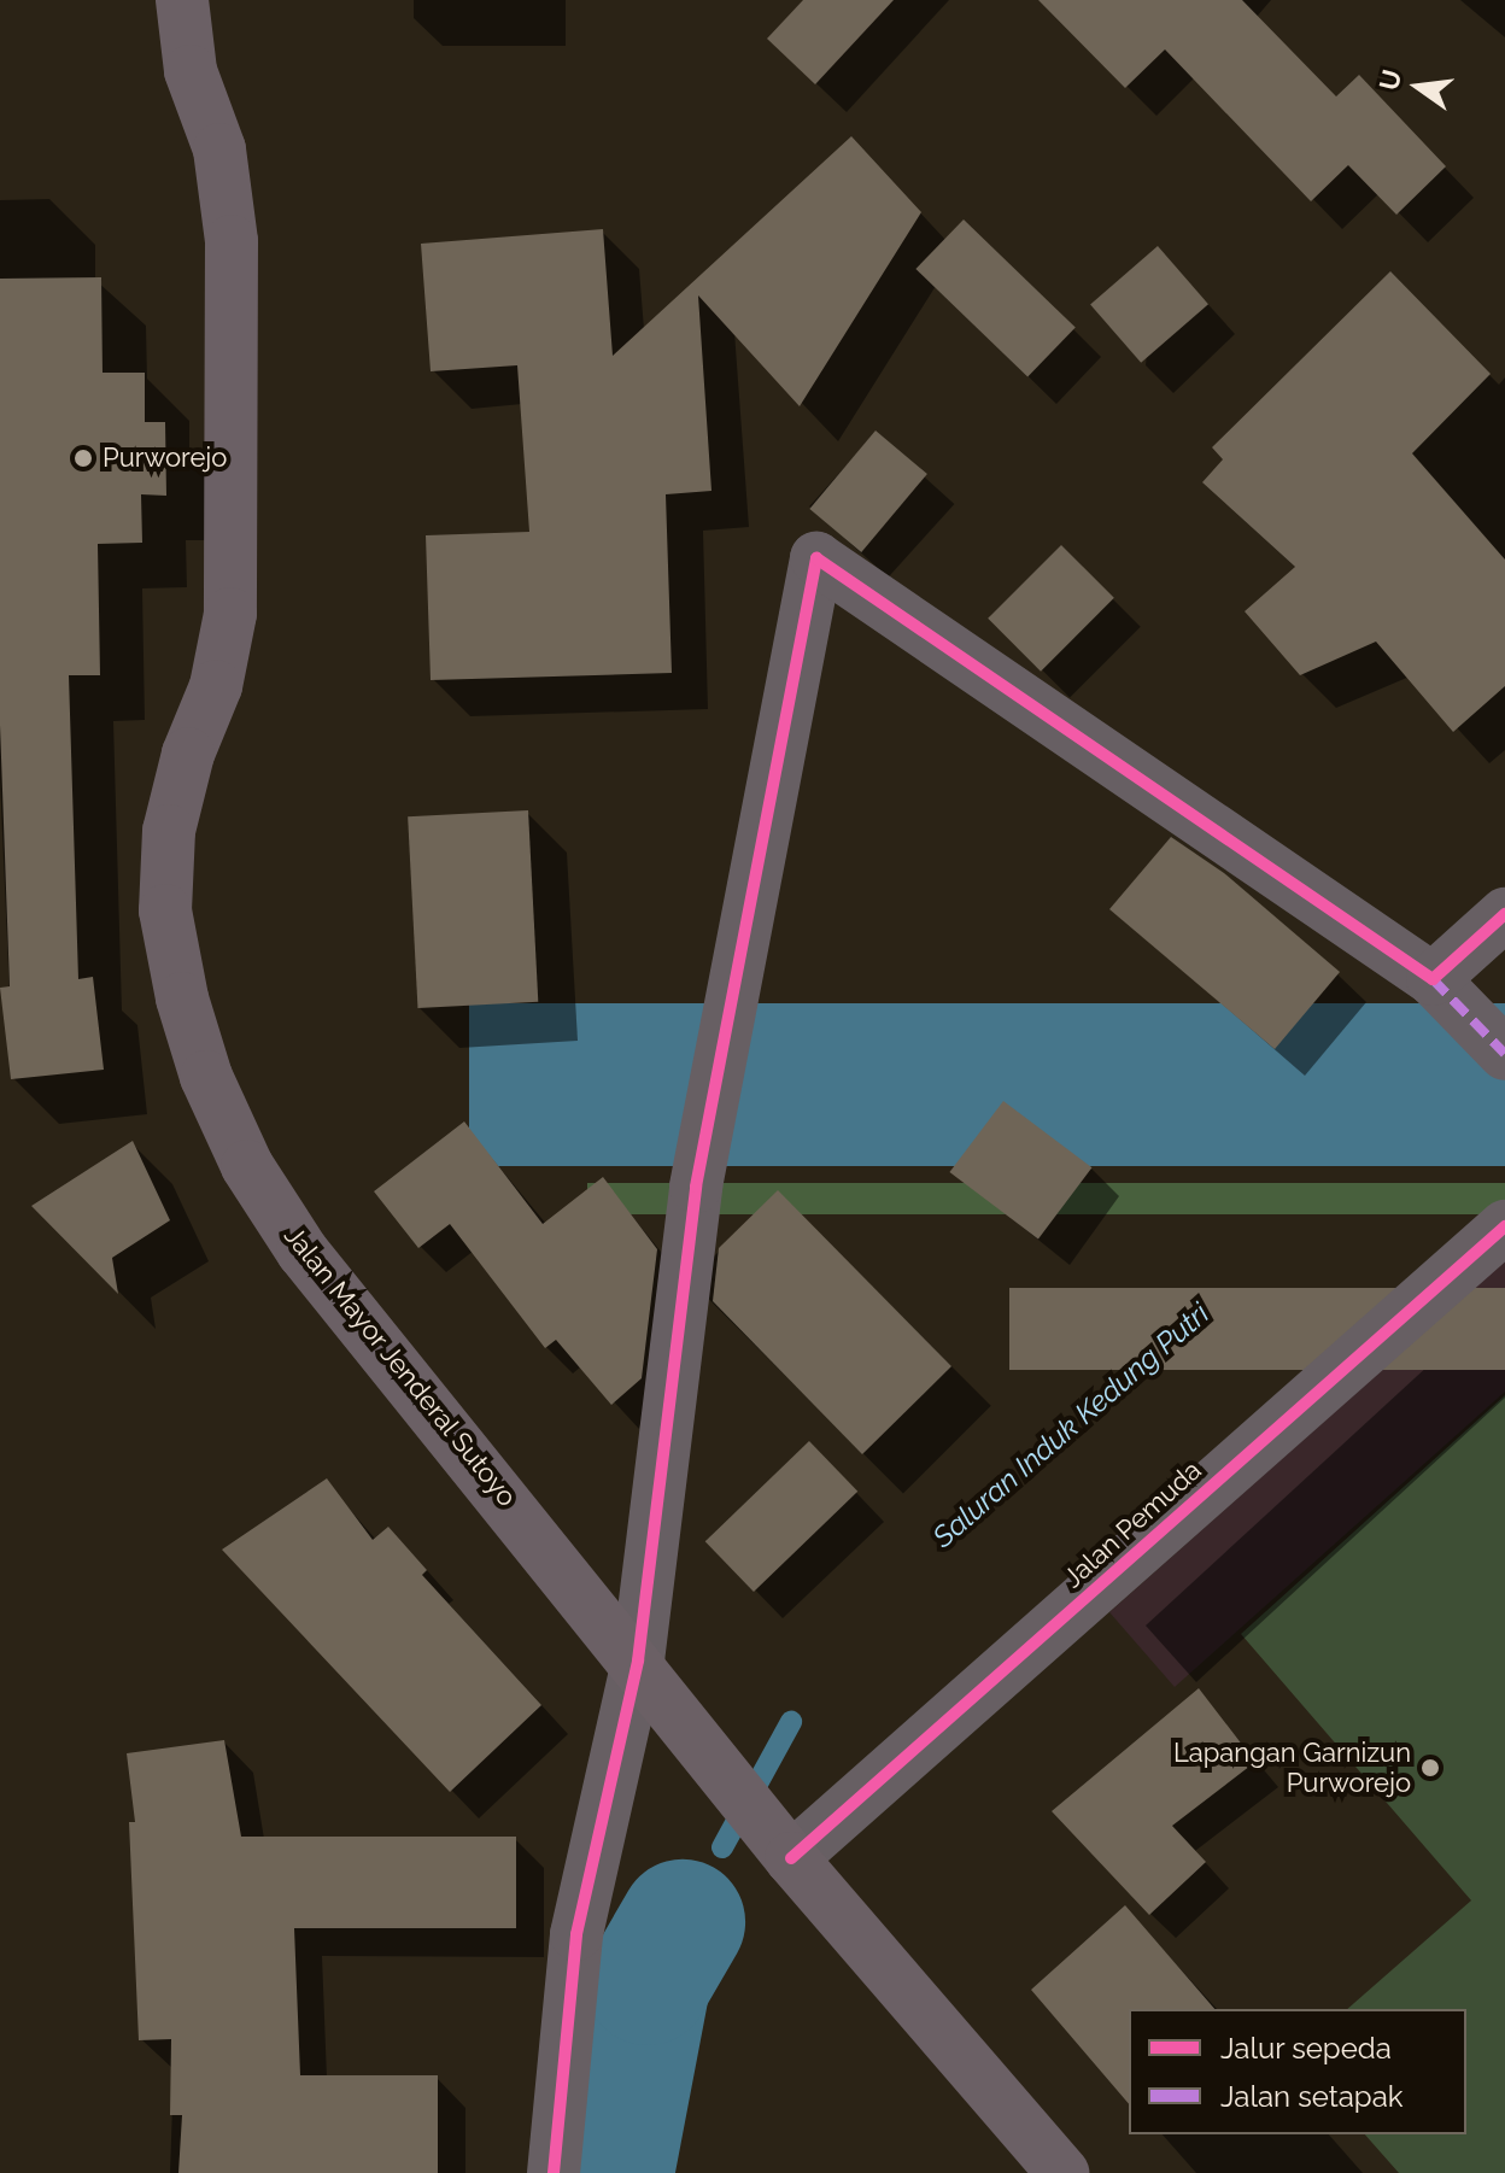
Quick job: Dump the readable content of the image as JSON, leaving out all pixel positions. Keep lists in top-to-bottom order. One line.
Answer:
{"streets":{"main road":["Jalan Mayor Jenderal Sutoyo"],"street":["Jalan Pemuda"]},"crossings":[["Jalan Mayor Jenderal Sutoyo","Jalan Pemuda"]],"water":["Saluran Induk Kedung Putri"],"places":["Purworejo","Lapangan Garnizun Purworejo"],"legend":["Jalur sepeda","Jalan setapak"],"north":"left"}
